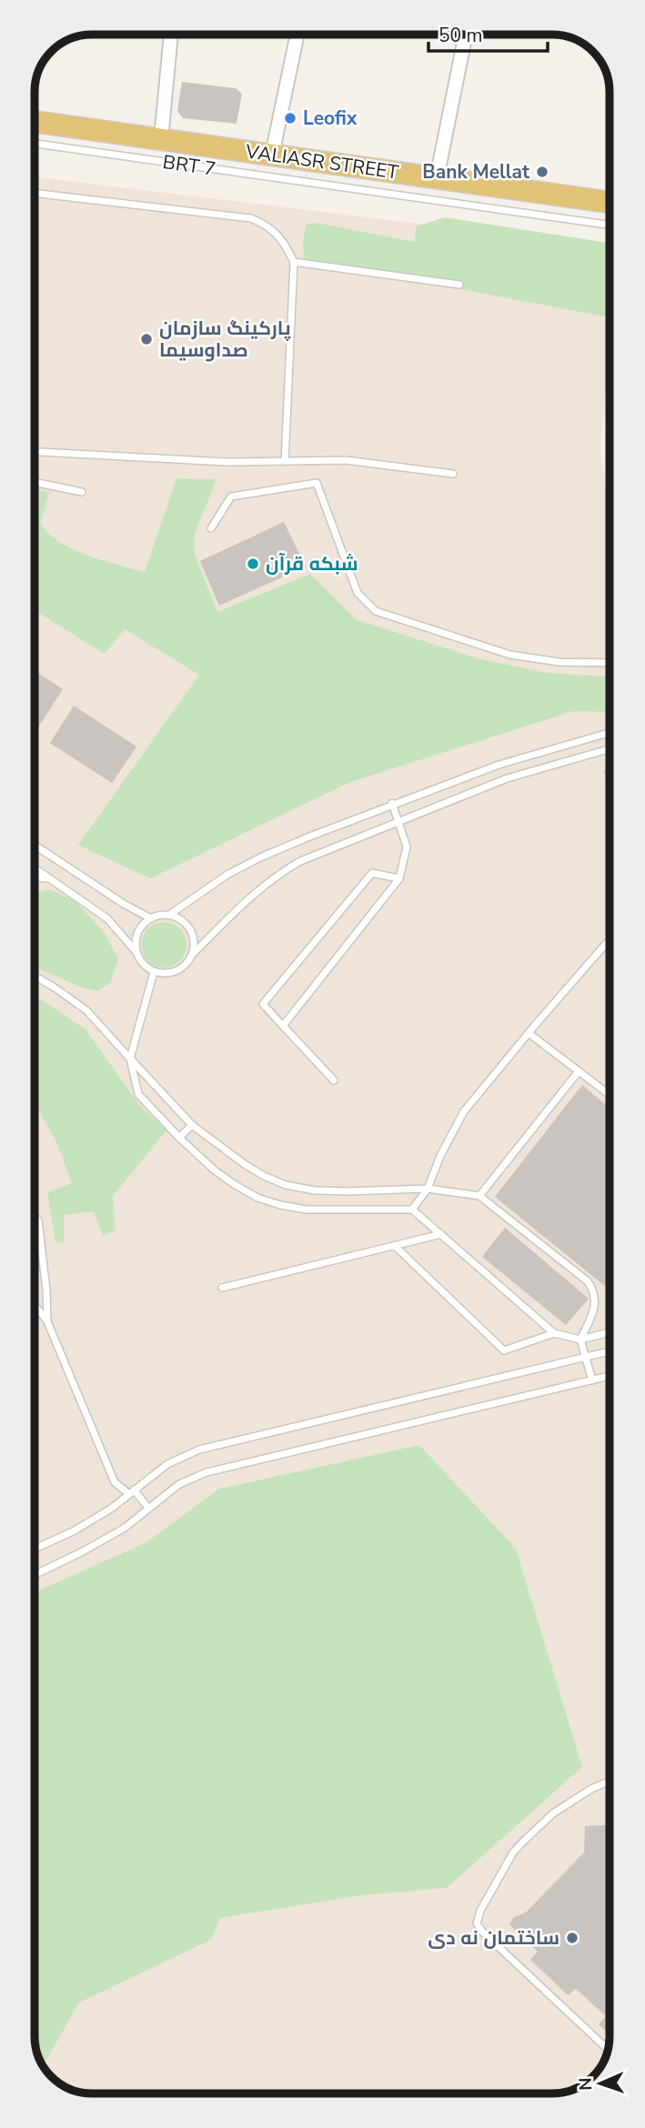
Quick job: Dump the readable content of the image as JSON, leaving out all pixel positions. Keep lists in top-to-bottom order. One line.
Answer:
{"streets":{"main road":["VALIASR STREET"],"lane":["BRT 7"]},"places":["Leofix","Bank Mellat","پارکینگ سازمان صداوسیما","شبکه قرآن","ساختمان نه دی"],"scale_bar":"50 m","north":"left"}
